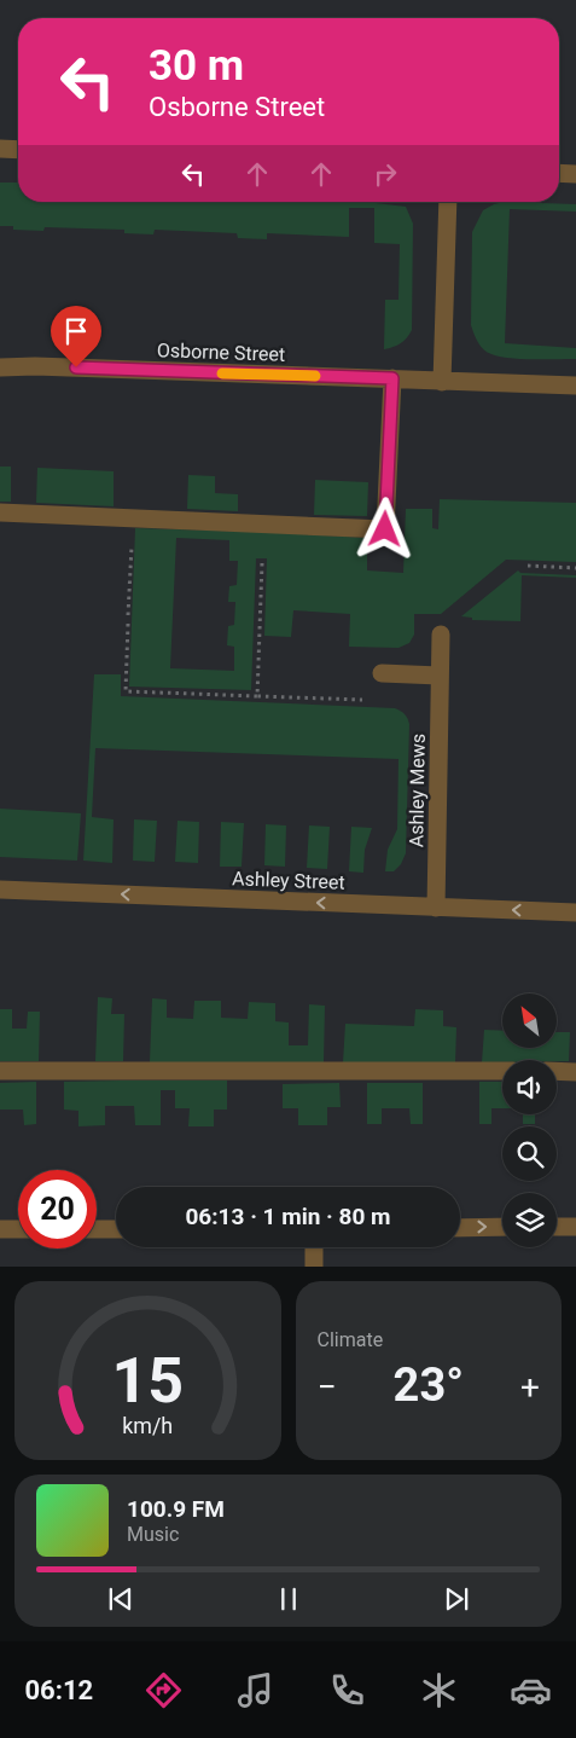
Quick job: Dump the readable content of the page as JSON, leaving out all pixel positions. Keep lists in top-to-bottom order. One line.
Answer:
{"streets":{"street":["Osborne Street","Ashley Mews","Ashley Street"]},"crossings":[["Ashley Mews","Ashley Street"]],"one_way":["Ashley Street"],"north":"top left","page":{"turn":["30 m","Osborne Street"],"limit":"20","trip":"06:13 · 1 min · 80 m","tile":"Climate","heat":["−","23°","+"],"song":["100.9 FM","Music"],"tabs":"06:12","gauge":["15","km/h"]}}
